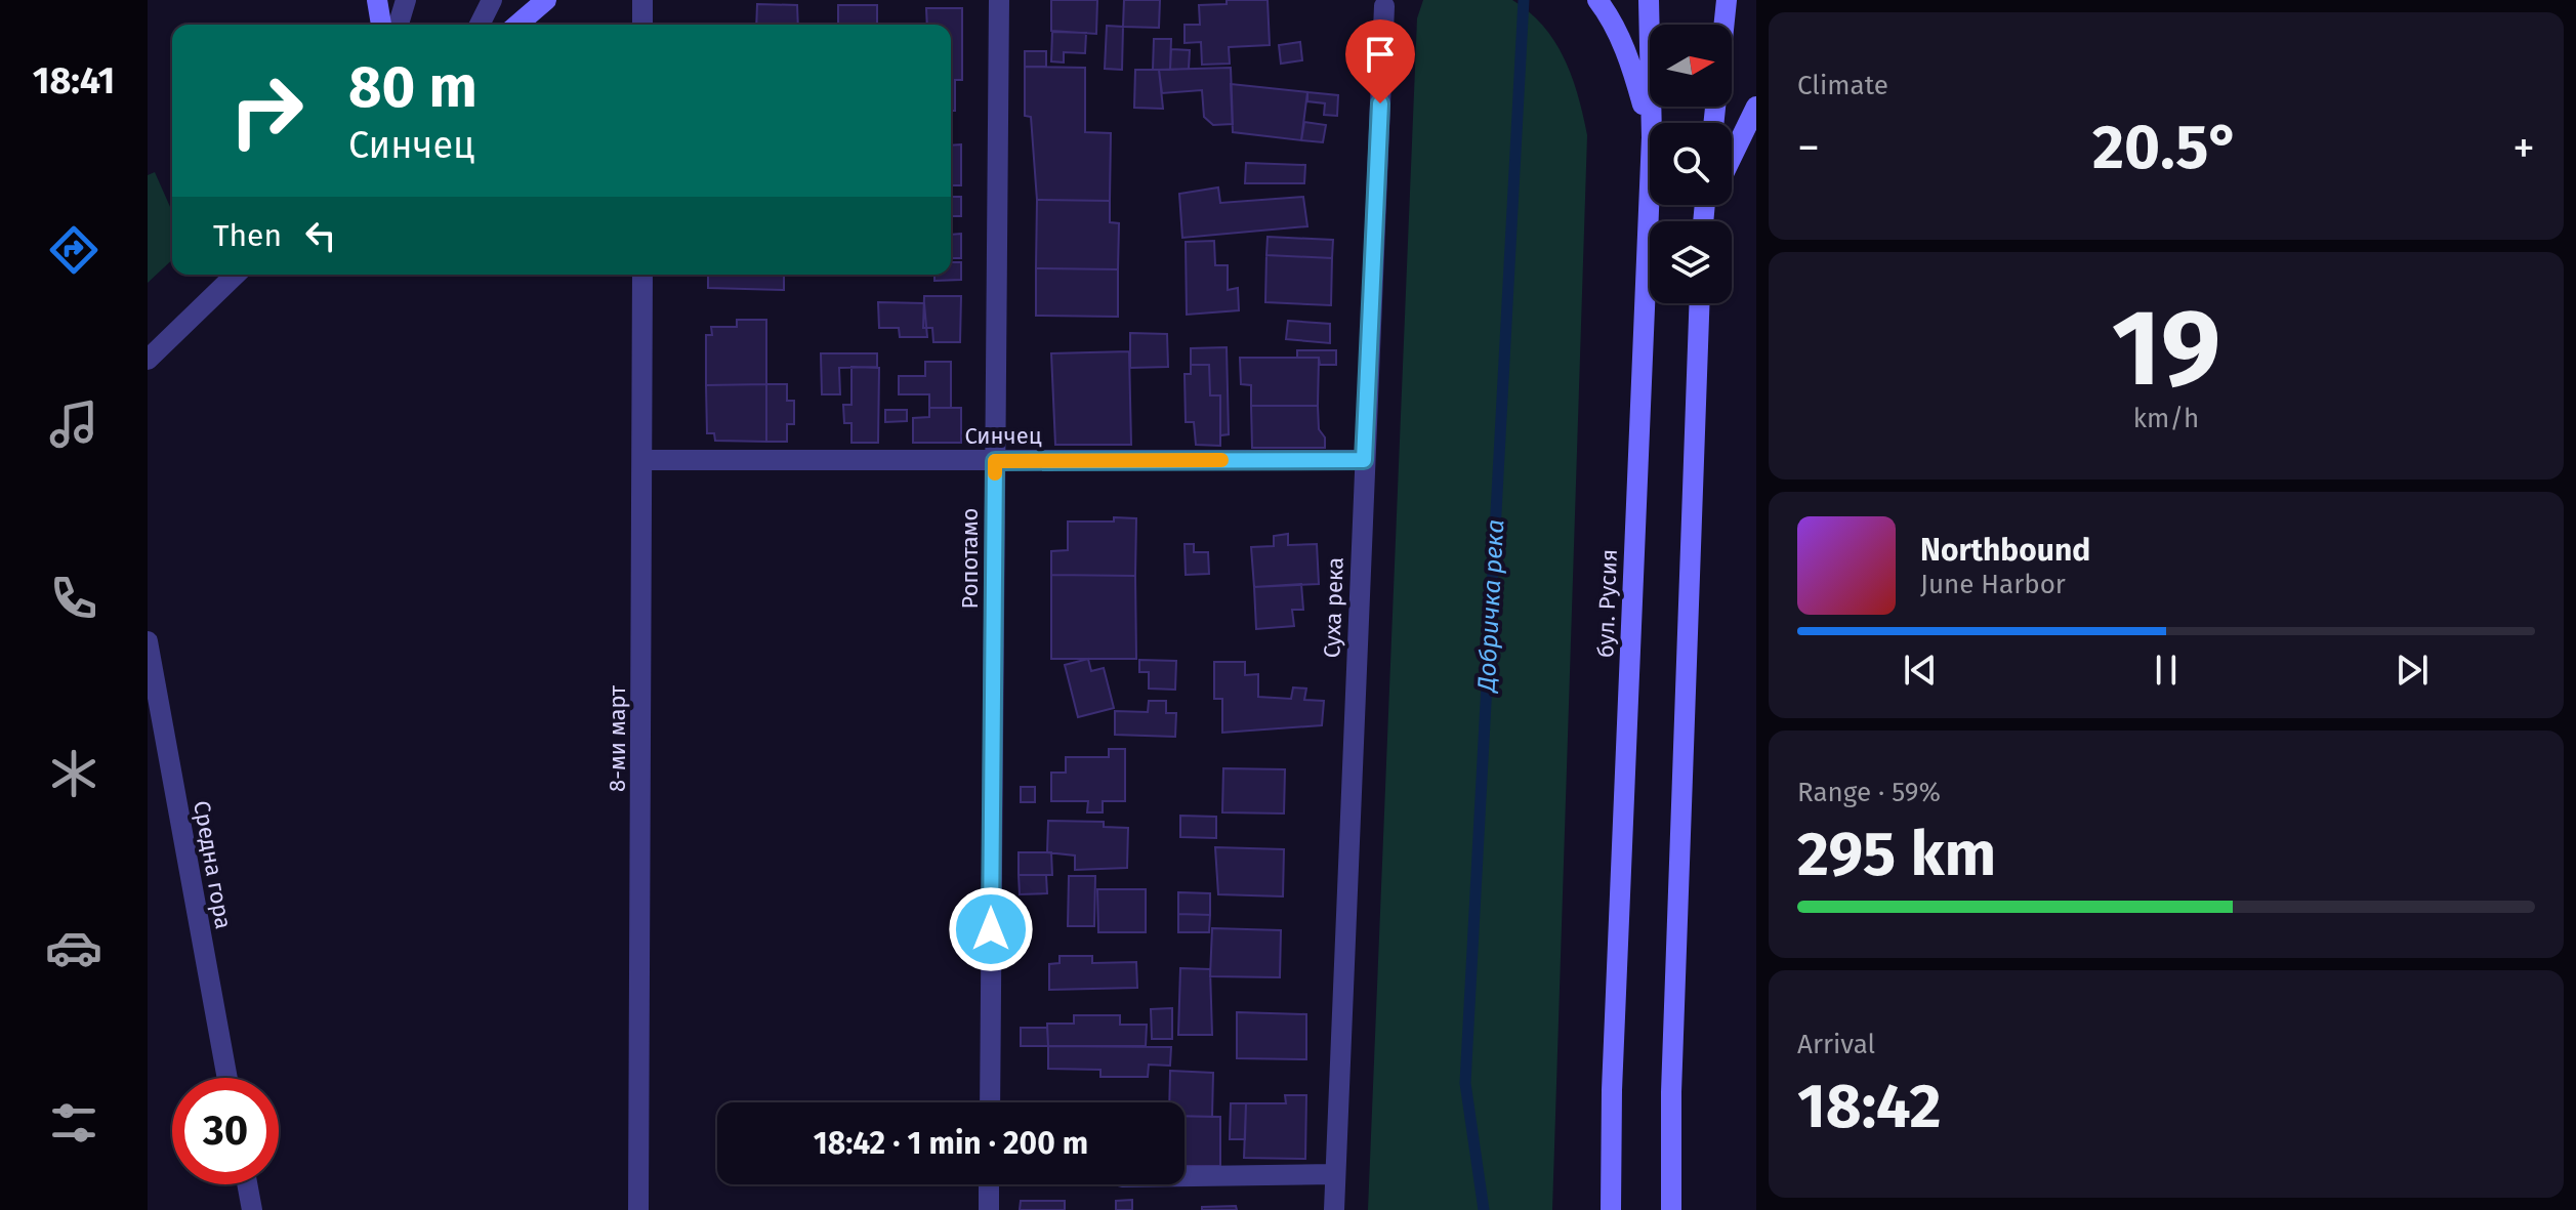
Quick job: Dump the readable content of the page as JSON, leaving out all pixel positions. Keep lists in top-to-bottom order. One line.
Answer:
{"streets":{"main road":["бул. Русия"],"street":["Синчец","Ропотамо","Суха река","8-ми март","Средна гора"]},"crossings":[["Синчец","Ропотамо"],["Синчец","Суха река"],["Синчец","8-ми март"]],"water":["Добричка река"],"north":"right","page":{"tabs":"18:41","tile":["Climate",["19","km/h"],["Range · 59%","295 km"],["Arrival","18:42"]],"turn":["80 m","Синчец"],"heat":["−","20.5°","+"],"then":"Then","song":["Northbound","June Harbor"],"limit":"30","trip":"18:42 · 1 min · 200 m"}}
